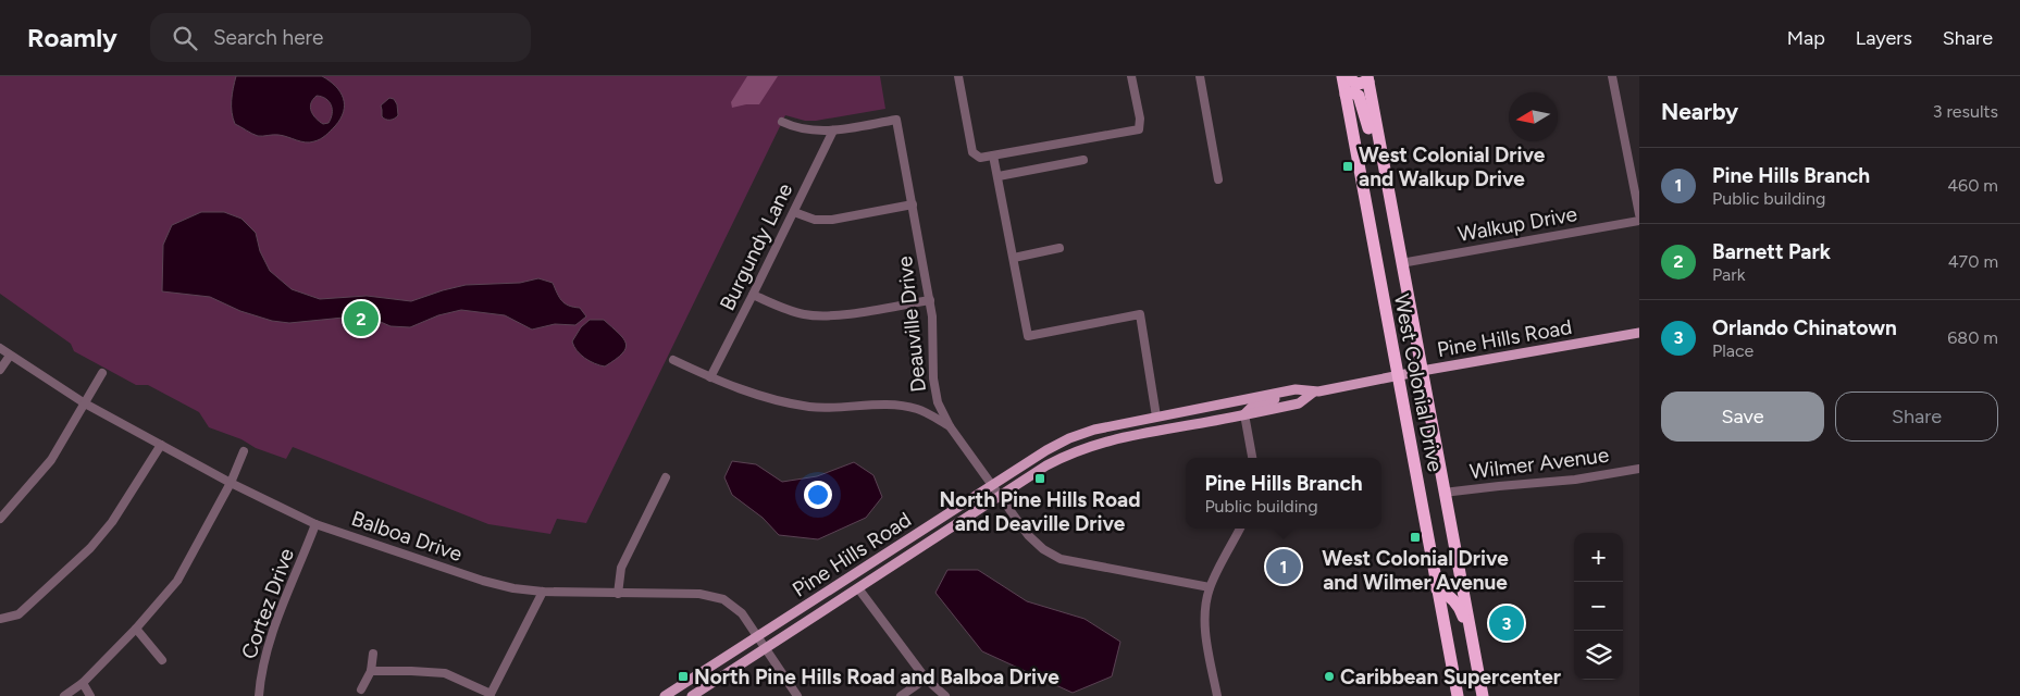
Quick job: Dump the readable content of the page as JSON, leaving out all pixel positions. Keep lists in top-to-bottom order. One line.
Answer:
{"streets":{"highway":["West Colonial Drive"],"main road":["Pine Hills Road"],"street":["Walkup Drive","Burgundy Lane","Deauville Drive","Wilmer Avenue","Balboa Drive","Cortez Drive"]},"crossings":[["Walkup Drive","West Colonial Drive"],["Burgundy Lane","Deauville Drive"],["Deauville Drive","Pine Hills Road"],["Pine Hills Road","West Colonial Drive"],["Pine Hills Road","Balboa Drive"],["West Colonial Drive","Wilmer Avenue"],["Balboa Drive","Cortez Drive"]],"places":{"transit":["West Colonial Drive and Walkup Drive","North Pine Hills Road and Deaville Drive","West Colonial Drive and Wilmer Avenue","North Pine Hills Road and Balboa Drive"],"other":["Caribbean Supercenter"]},"north":"left","page":{"header":"Roamly","search":"Search here","nav":["Map","Layers","Share"],"heading":["Nearby","3 results"],"list":[{"mark":"1","name":"Pine Hills Branch","note":"Public building","value":"460 m"},{"mark":"2","name":"Barnett Park","note":"Park","value":"470 m"},{"mark":"3","name":"Orlando Chinatown","note":"Place","value":"680 m"}],"pins":["2","1","3"],"buttons":["Save","Share"],"popup":["Pine Hills Branch","Public building"],"map_buttons":["+","−"]}}
